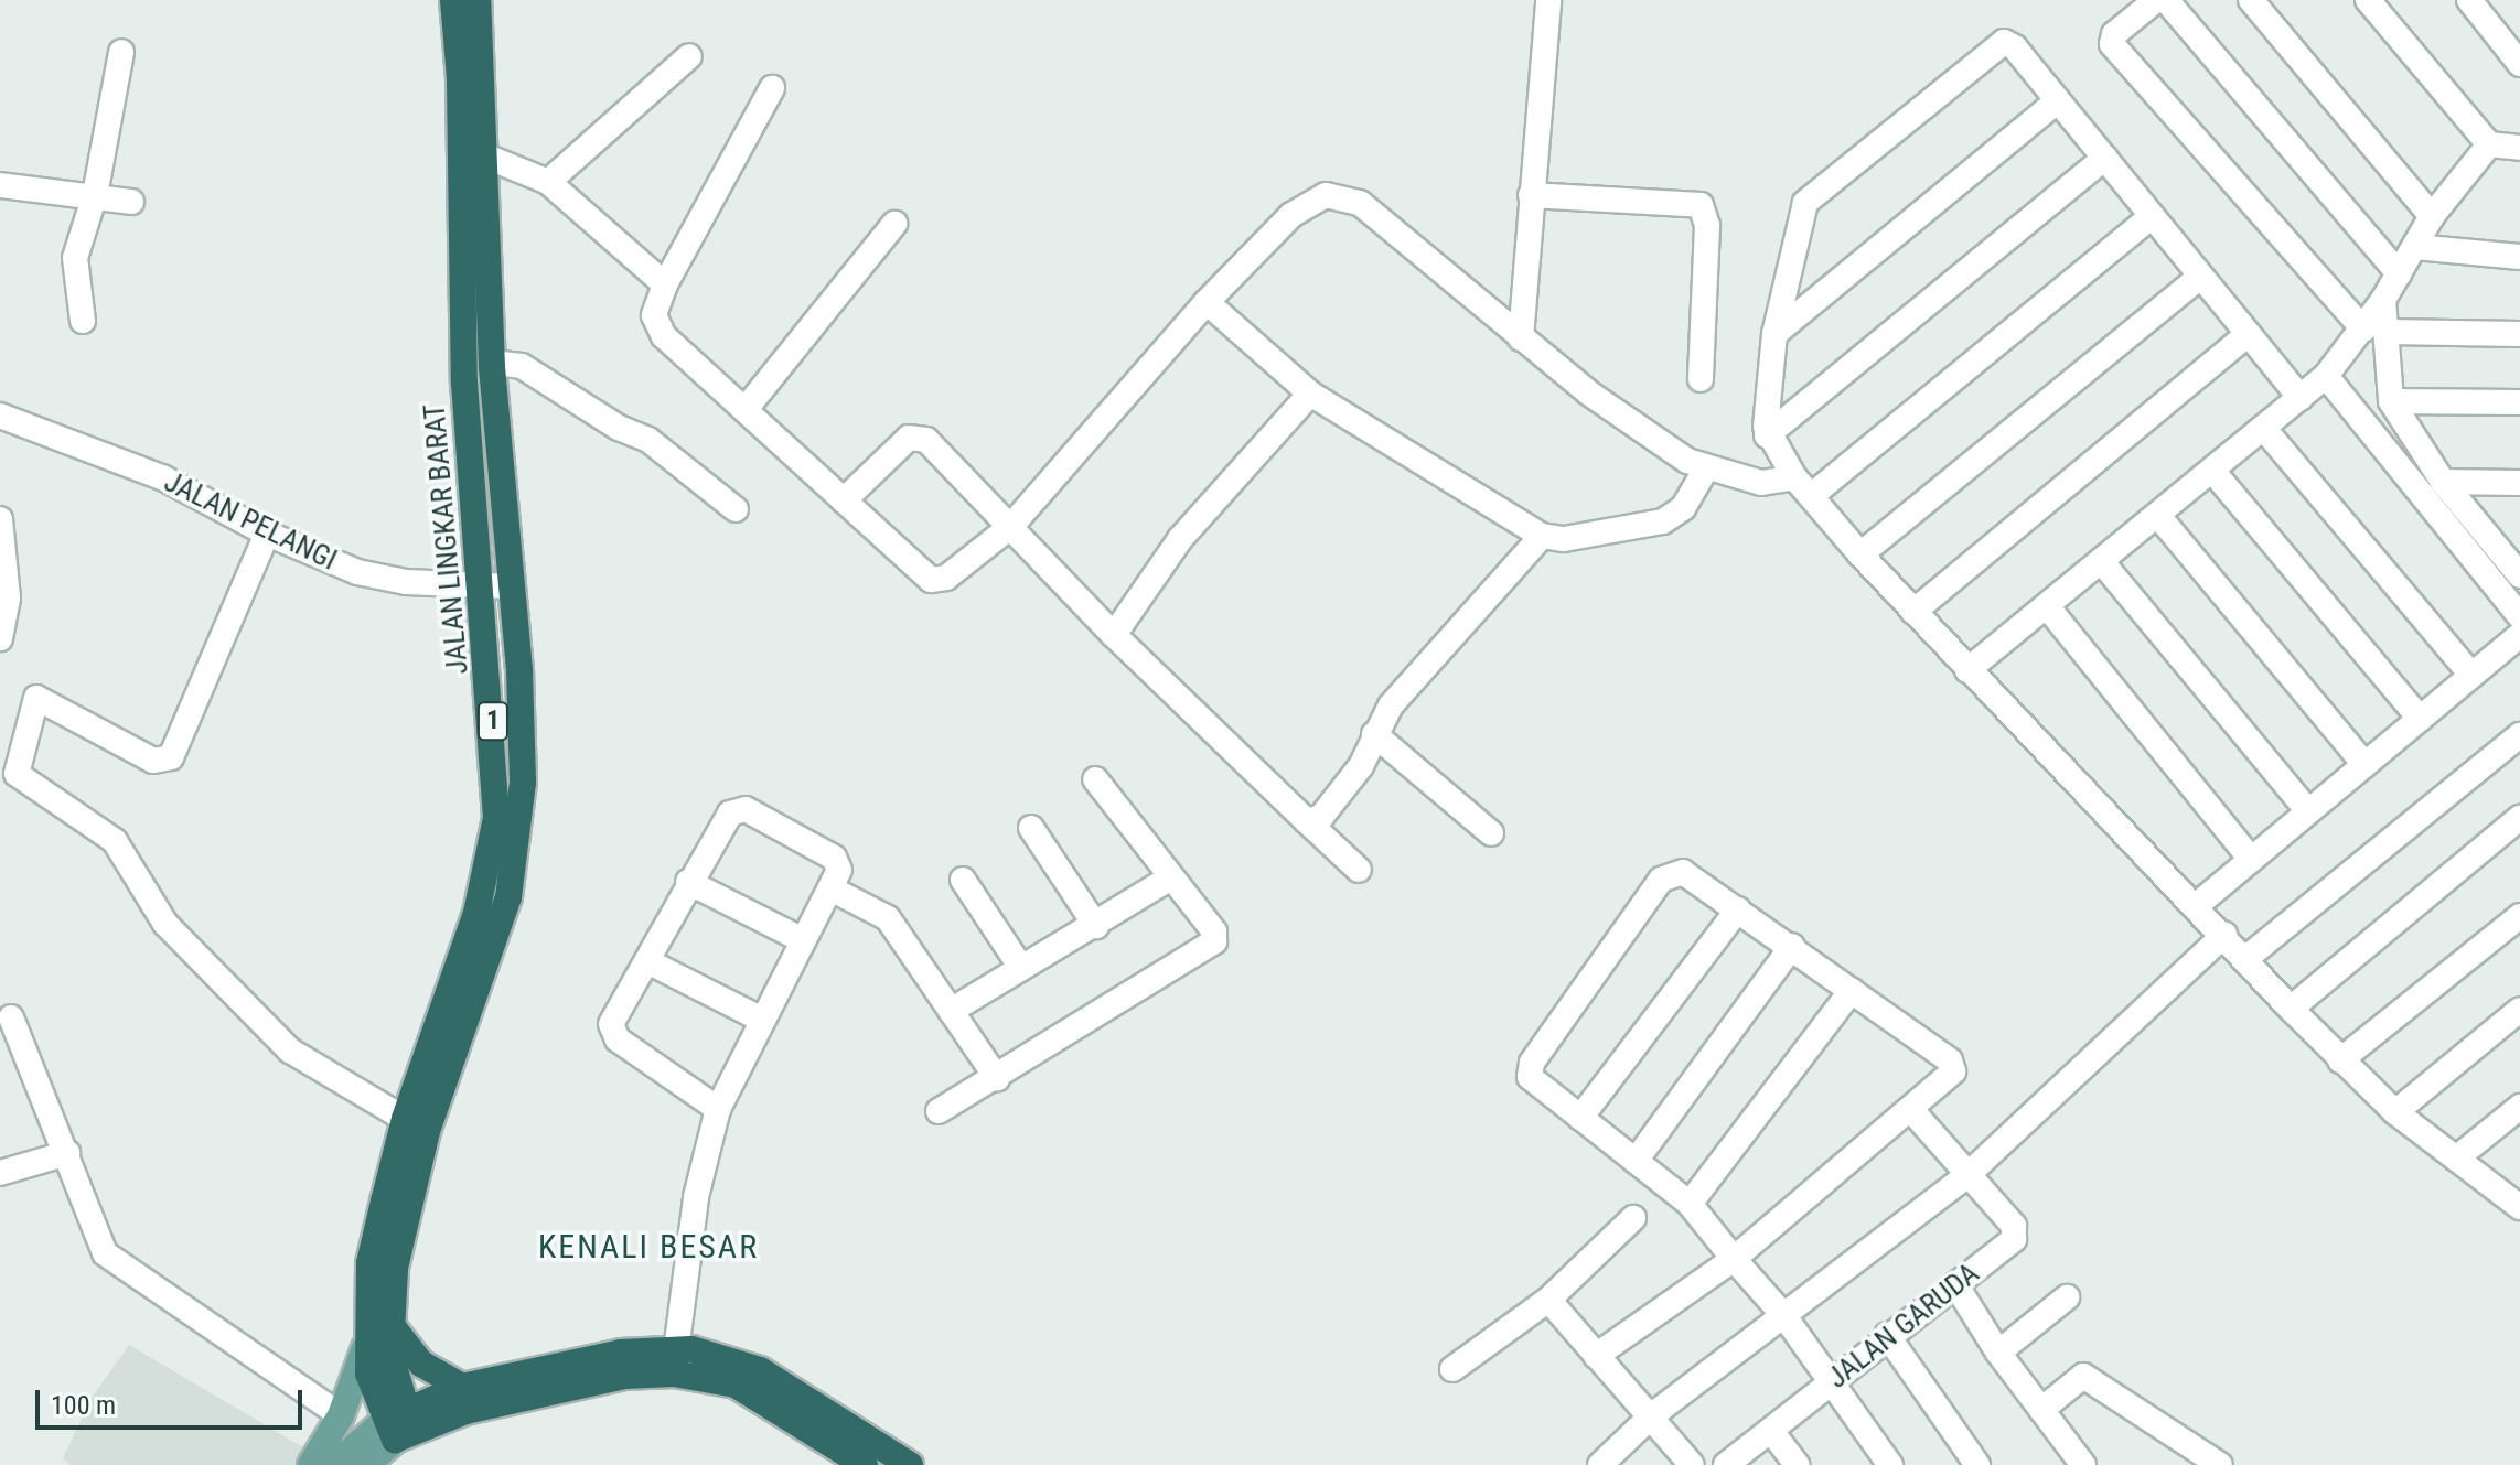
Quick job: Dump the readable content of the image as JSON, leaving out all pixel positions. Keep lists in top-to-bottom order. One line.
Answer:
{"streets":{"highway":["JALAN LINGKAR BARAT","1"],"street":["JALAN PELANGI","JALAN GARUDA"]},"crossings":[["JALAN PELANGI","JALAN LINGKAR BARAT"]],"districts":["KENALI BESAR"],"scale_bar":"100 m"}
